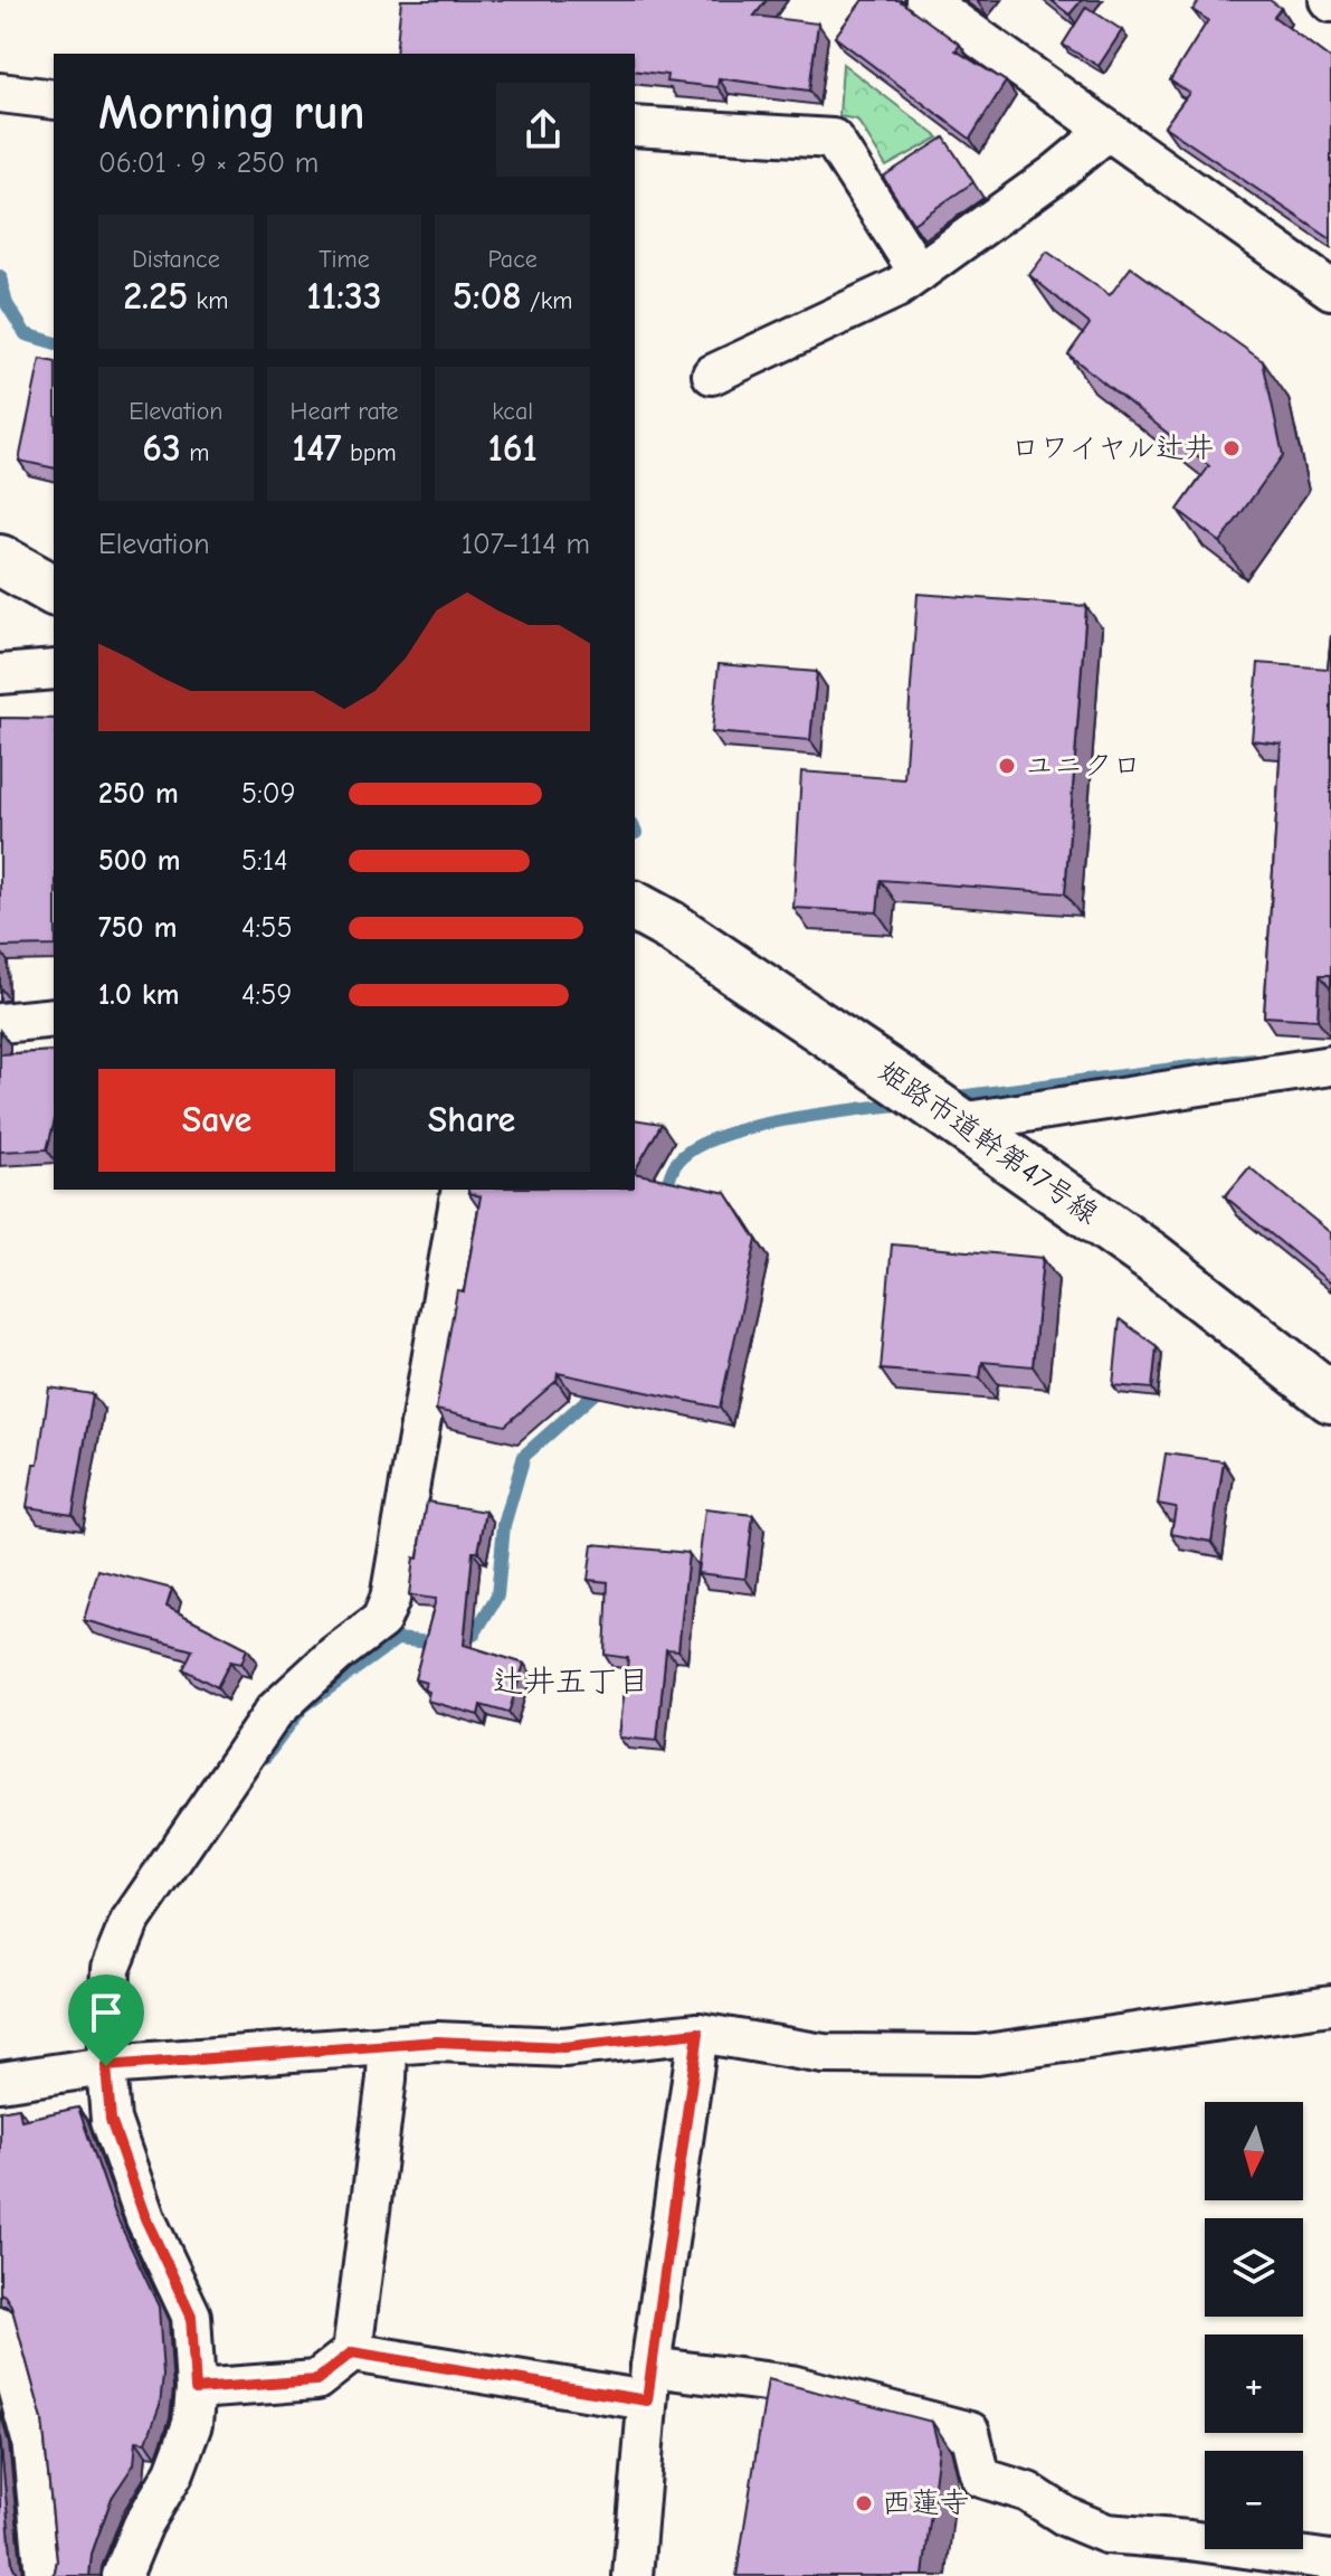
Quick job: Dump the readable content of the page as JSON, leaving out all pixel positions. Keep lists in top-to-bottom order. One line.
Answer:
{"streets":{"street":["姫路市道幹第47号線"]},"districts":["辻井五丁目"],"places":["ロワイヤル辻井","ユニクロ","西蓮寺"],"north":"bottom","page":{"heading":["Morning run","06:01 · 9 × 250 m"],"stats":[["Distance","2.25 km"],["Time","11:33"],["Pace","5:08 /km"],["Elevation","63 m"],["Heart rate","147 bpm"],["kcal","161"]],"chart":["Elevation","107–114 m"],"list":[{"name":"250 m","note":"5:09"},{"name":"500 m","note":"5:14"},{"name":"750 m","note":"4:55"},{"name":"1.0 km","note":"4:59"}],"buttons":["Save","Share"],"map_buttons":["+","−"]}}
